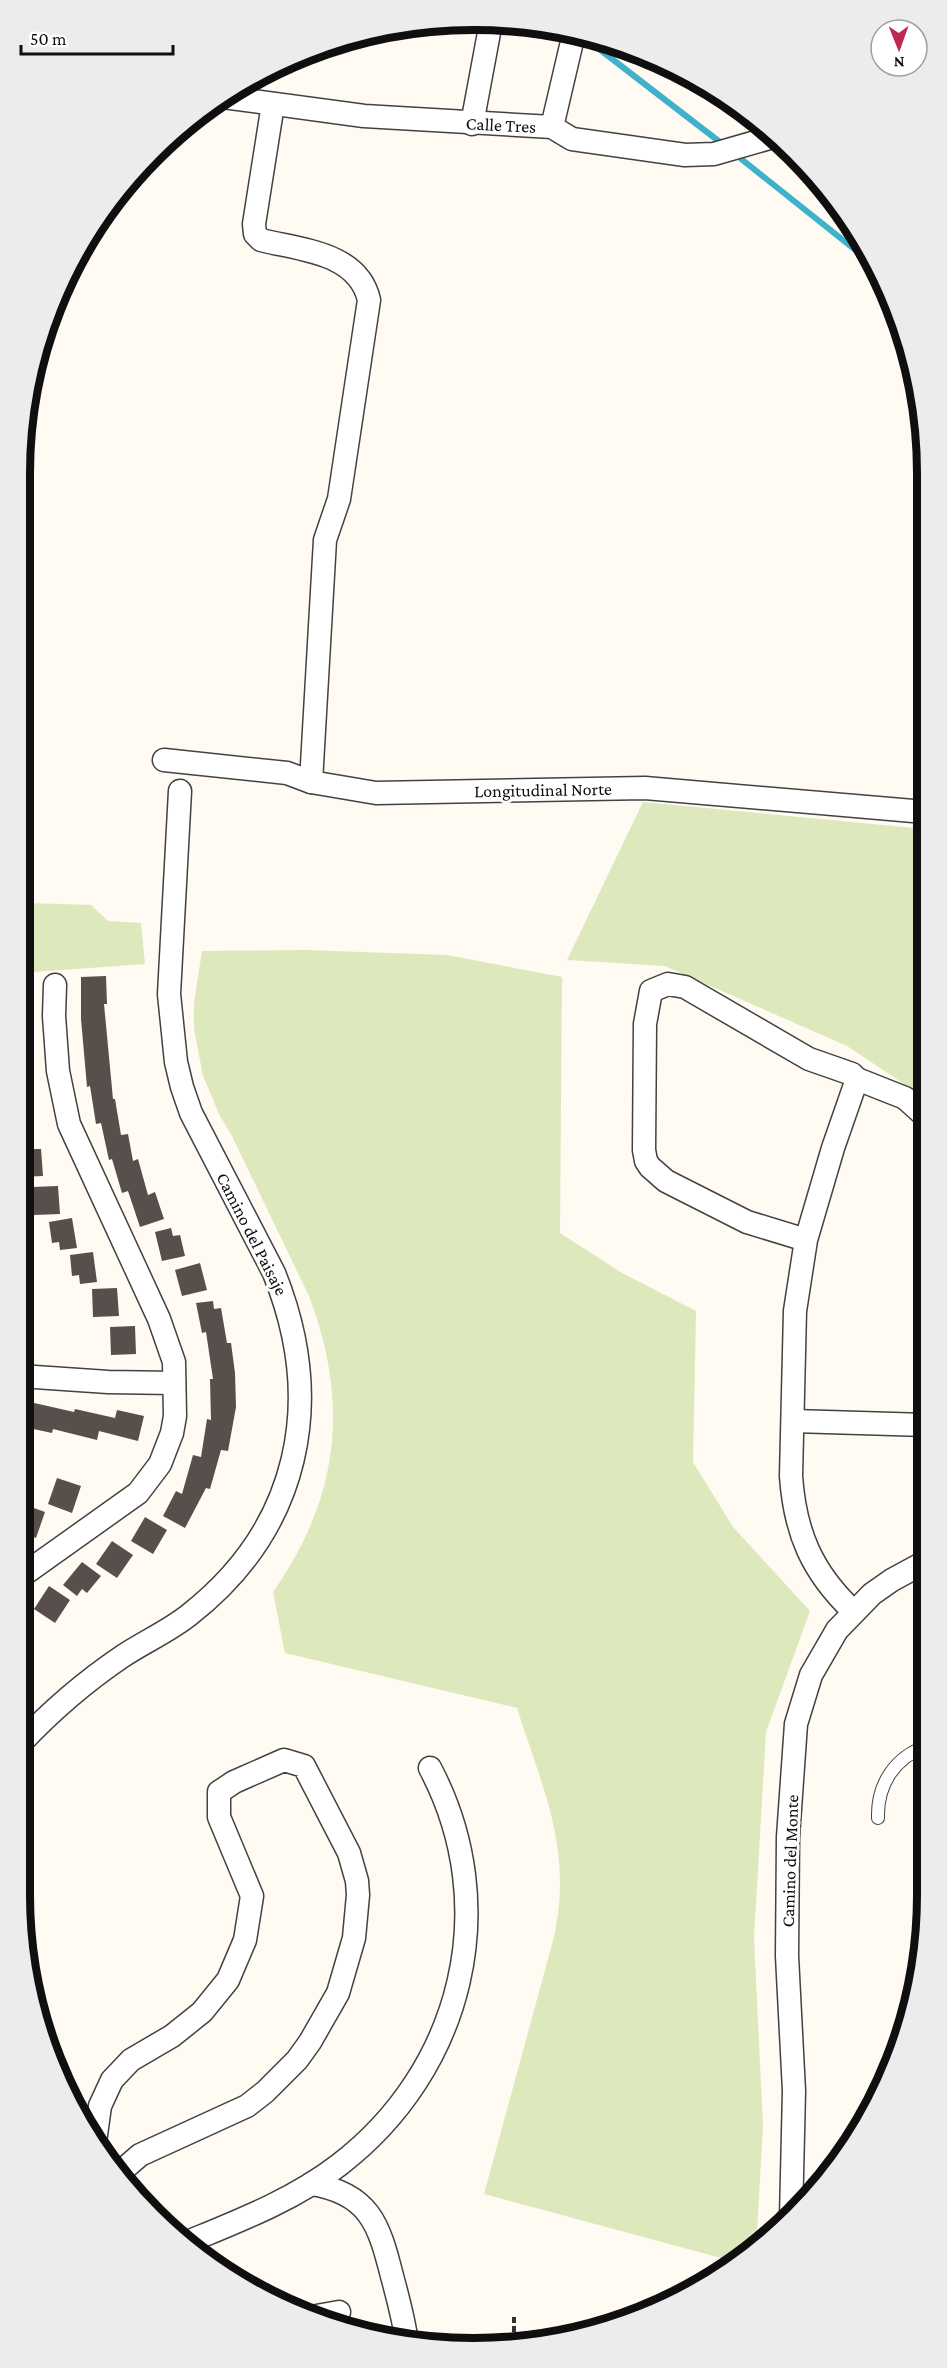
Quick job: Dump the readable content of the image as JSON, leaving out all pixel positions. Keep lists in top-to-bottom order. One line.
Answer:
{"streets":{"street":["Calle Tres","Longitudinal Norte","Camino del Paisaje","Camino del Monte"]},"scale_bar":"50 m","north":"bottom"}
